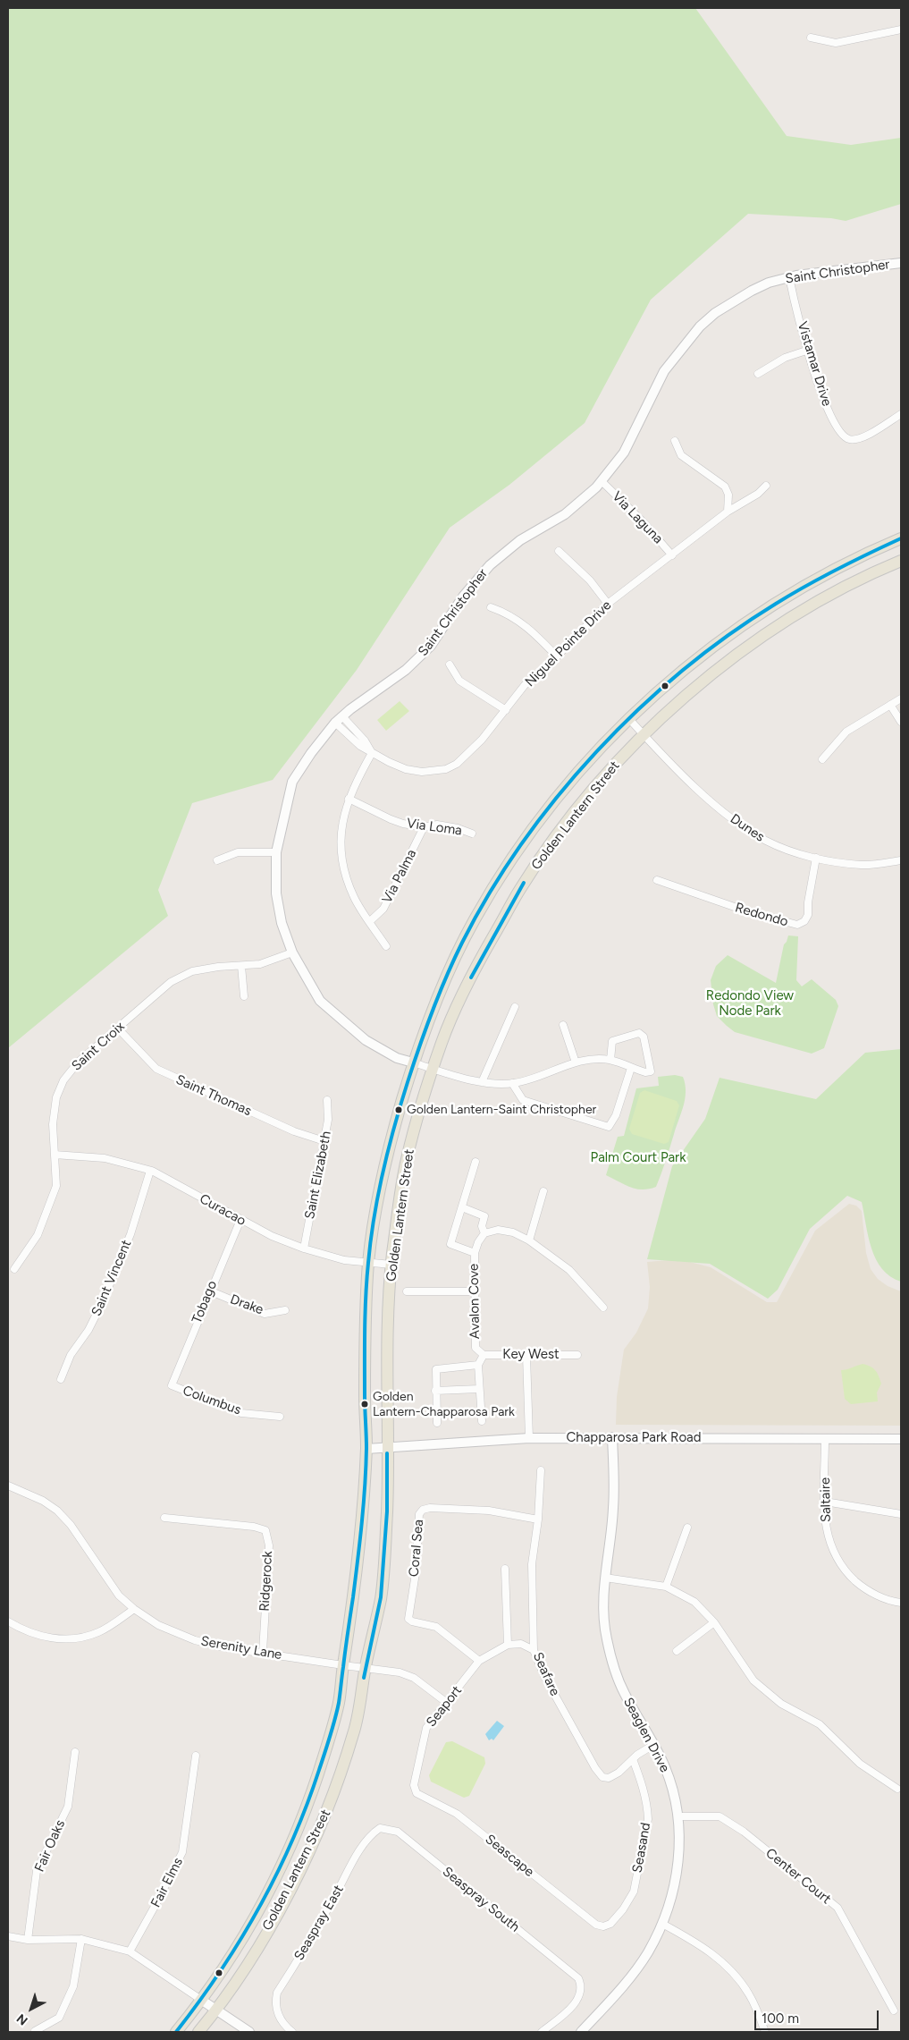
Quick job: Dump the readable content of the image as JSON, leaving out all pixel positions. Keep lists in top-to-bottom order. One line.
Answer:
{"streets":{"main road":["Golden Lantern Street"],"street":["Saint Christopher","Vistamar Drive","Via Laguna","Niguel Pointe Drive","Via Loma","Dunes","Via Palma","Redondo","Saint Croix","Saint Thomas","Saint Elizabeth","Curacao","Saint Vincent","Avalon Cove","Tobago","Drake","Key West","Columbus","Chapparosa Park Road","Saltaire","Coral Sea","Ridgerock","Serenity Lane","Seafare","Seaport","Seaglen Drive","Fair Oaks","Seasand","Seascape","Center Court","Fair Elms","Seaspray South","Seaspray East"]},"crossings":[["Saint Christopher","Vistamar Drive"],["Saint Christopher","Via Laguna"],["Saint Christopher","Niguel Pointe Drive"],["Saint Christopher","Golden Lantern Street"],["Saint Christopher","Saint Croix"],["Via Laguna","Niguel Pointe Drive"],["Golden Lantern Street","Dunes"],["Golden Lantern Street","Curacao"],["Golden Lantern Street","Chapparosa Park Road"],["Golden Lantern Street","Serenity Lane"],["Via Loma","Via Palma"],["Dunes","Redondo"],["Saint Croix","Saint Thomas"],["Saint Croix","Curacao"],["Saint Thomas","Saint Elizabeth"],["Saint Elizabeth","Curacao"],["Curacao","Saint Vincent"],["Curacao","Tobago"],["Avalon Cove","Key West"],["Tobago","Drake"],["Tobago","Columbus"],["Chapparosa Park Road","Saltaire"],["Chapparosa Park Road","Seaglen Drive"],["Coral Sea","Seafare"],["Coral Sea","Seaport"],["Ridgerock","Serenity Lane"],["Serenity Lane","Seaport"],["Seafare","Seaglen Drive"],["Seafare","Seasand"],["Seaport","Seascape"],["Seaglen Drive","Center Court"],["Seasand","Seascape"],["Seaspray South","Seaspray East"]],"parks":["Redondo View Node Park","Palm Court Park"],"places":["Golden Lantern-Saint Christopher","Golden Lantern-Chapparosa Park"],"scale_bar":"100 m","north":"bottom left"}
